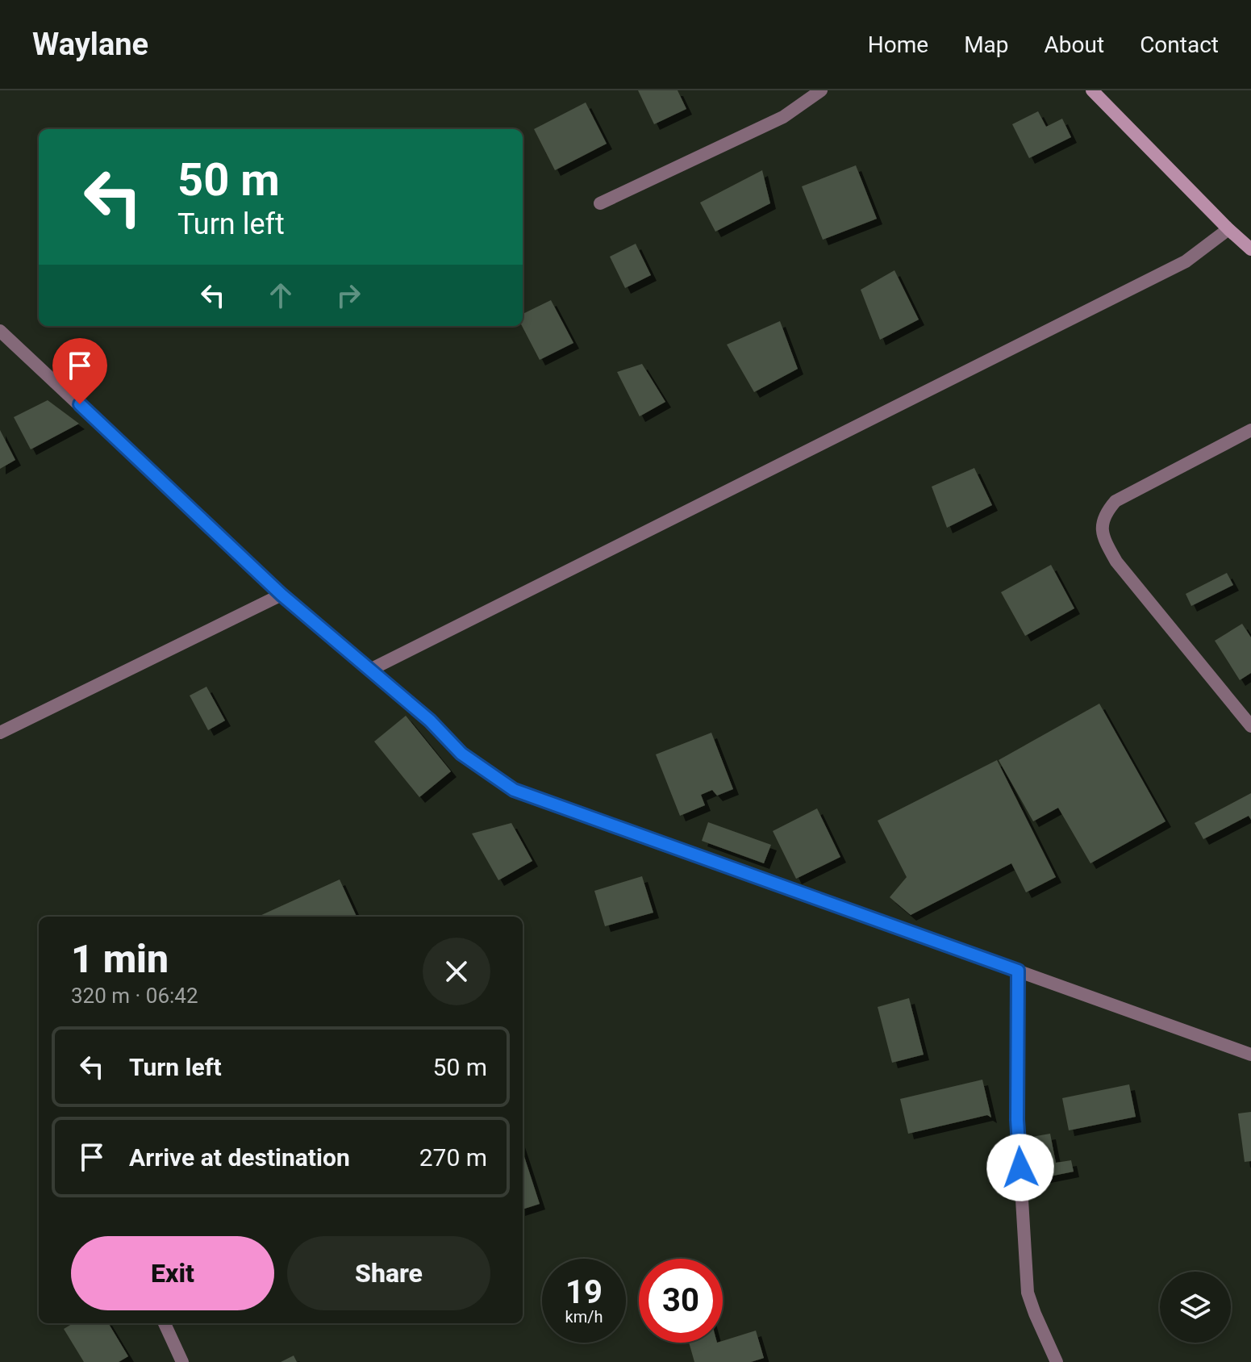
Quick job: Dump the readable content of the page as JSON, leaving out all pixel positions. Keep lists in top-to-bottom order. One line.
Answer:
{"page":{"header":"Waylane","nav":["Home","Map","About","Contact"],"turn":["50 m","Turn left"],"heading":["1 min","320 m · 06:42"],"list":[{"name":"Turn left","value":"50 m"},{"name":"Arrive at destination","value":"270 m"}],"buttons":["Exit","Share"],"speed":"19 km/h","limit":"30"}}
